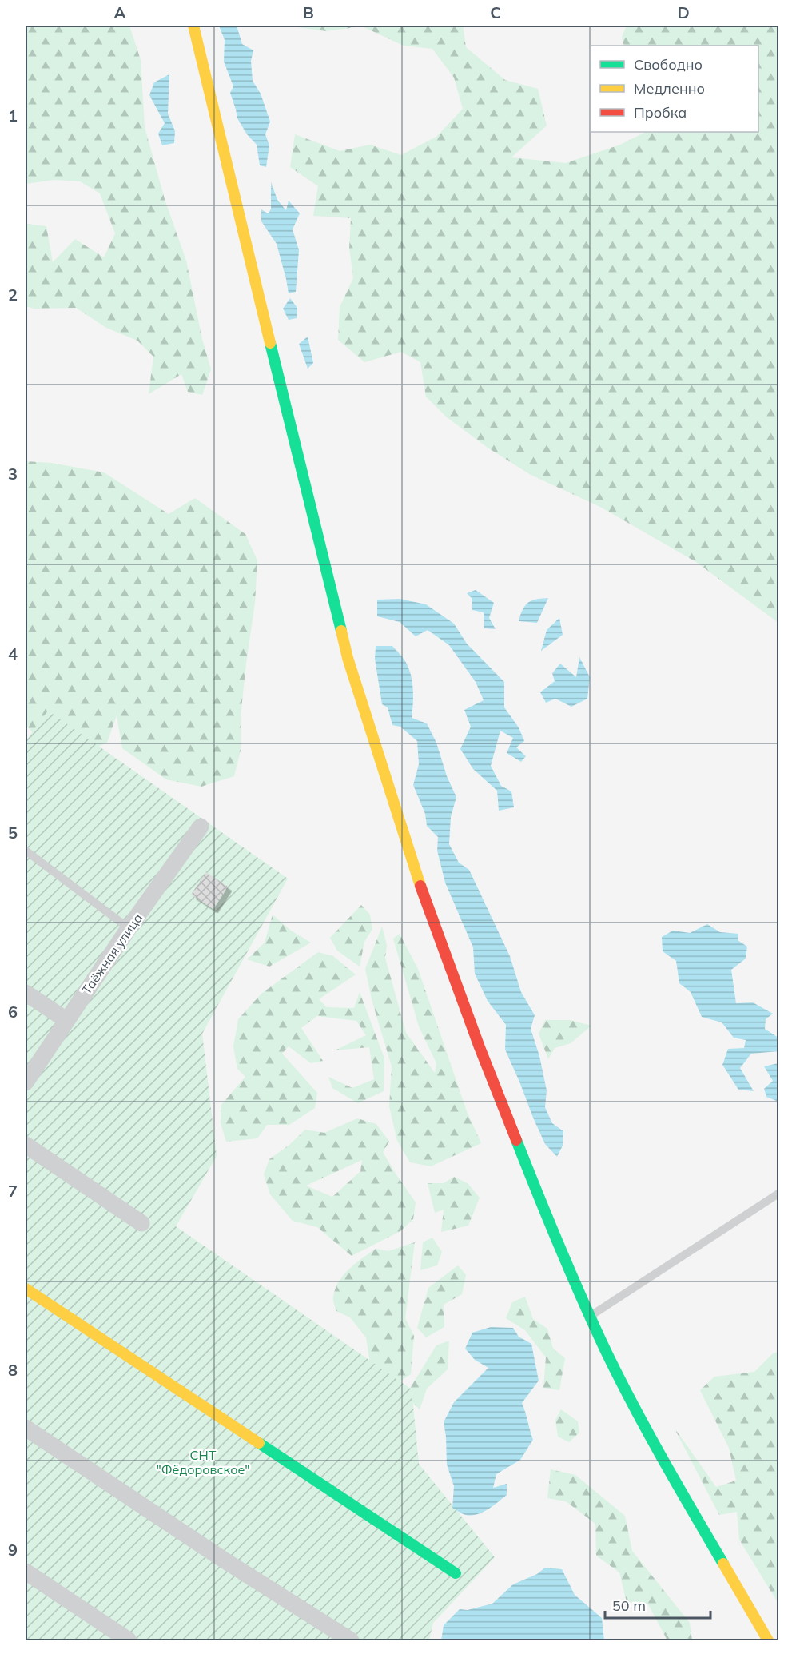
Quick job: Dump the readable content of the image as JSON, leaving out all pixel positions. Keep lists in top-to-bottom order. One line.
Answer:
{"streets":{"street":["Таёжная улица"]},"parks":["СНТ \"Фёдоровское\""],"legend":["Свободно","Медленно","Пробка"],"scale_bar":"50 m","grid":{"columns":["A","B","C","D"],"rows":["1","2","3","4","5","6","7","8","9"]}}
